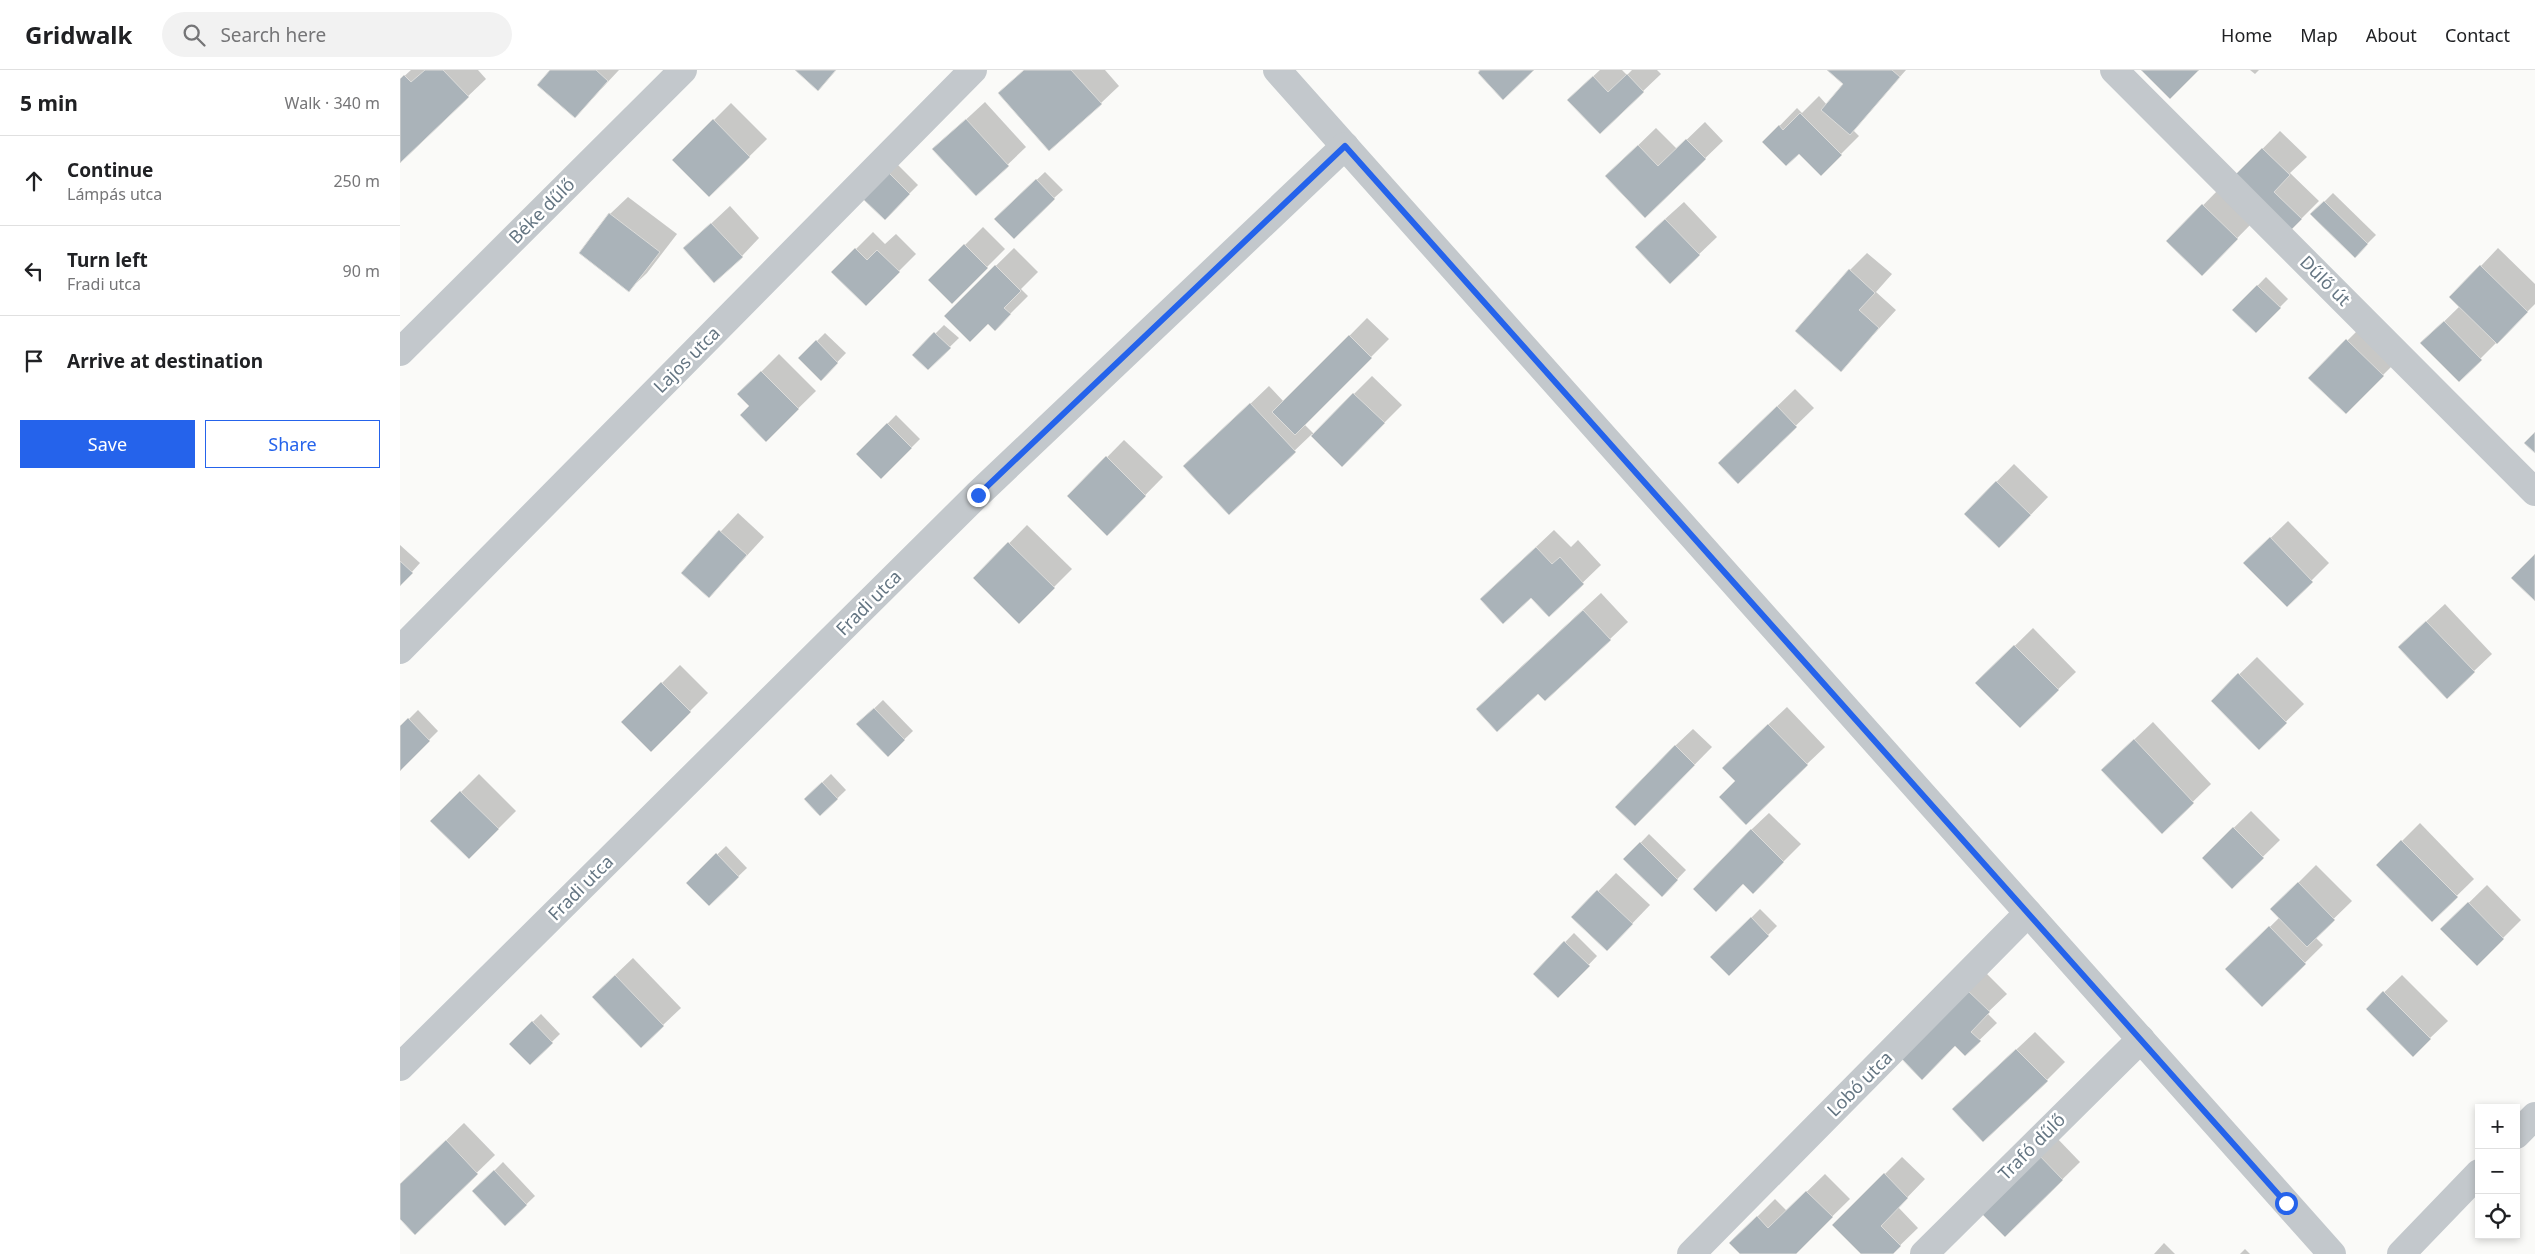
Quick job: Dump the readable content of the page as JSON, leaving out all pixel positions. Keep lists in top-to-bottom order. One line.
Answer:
{"streets":{"street":["Béke dűlő","Dűlő út","Lajos utca","Fradi utca","Lobó utca","Trafó dűlő"]},"page":{"header":"Gridwalk","search":"Search here","nav":["Home","Map","About","Contact"],"heading":["5 min","Walk · 340 m"],"list":[["Continue","Lámpás utca","250 m"],["Turn left","Fradi utca","90 m"],"Arrive at destination"],"buttons":["Save","Share"],"map_buttons":["+","−"]}}
